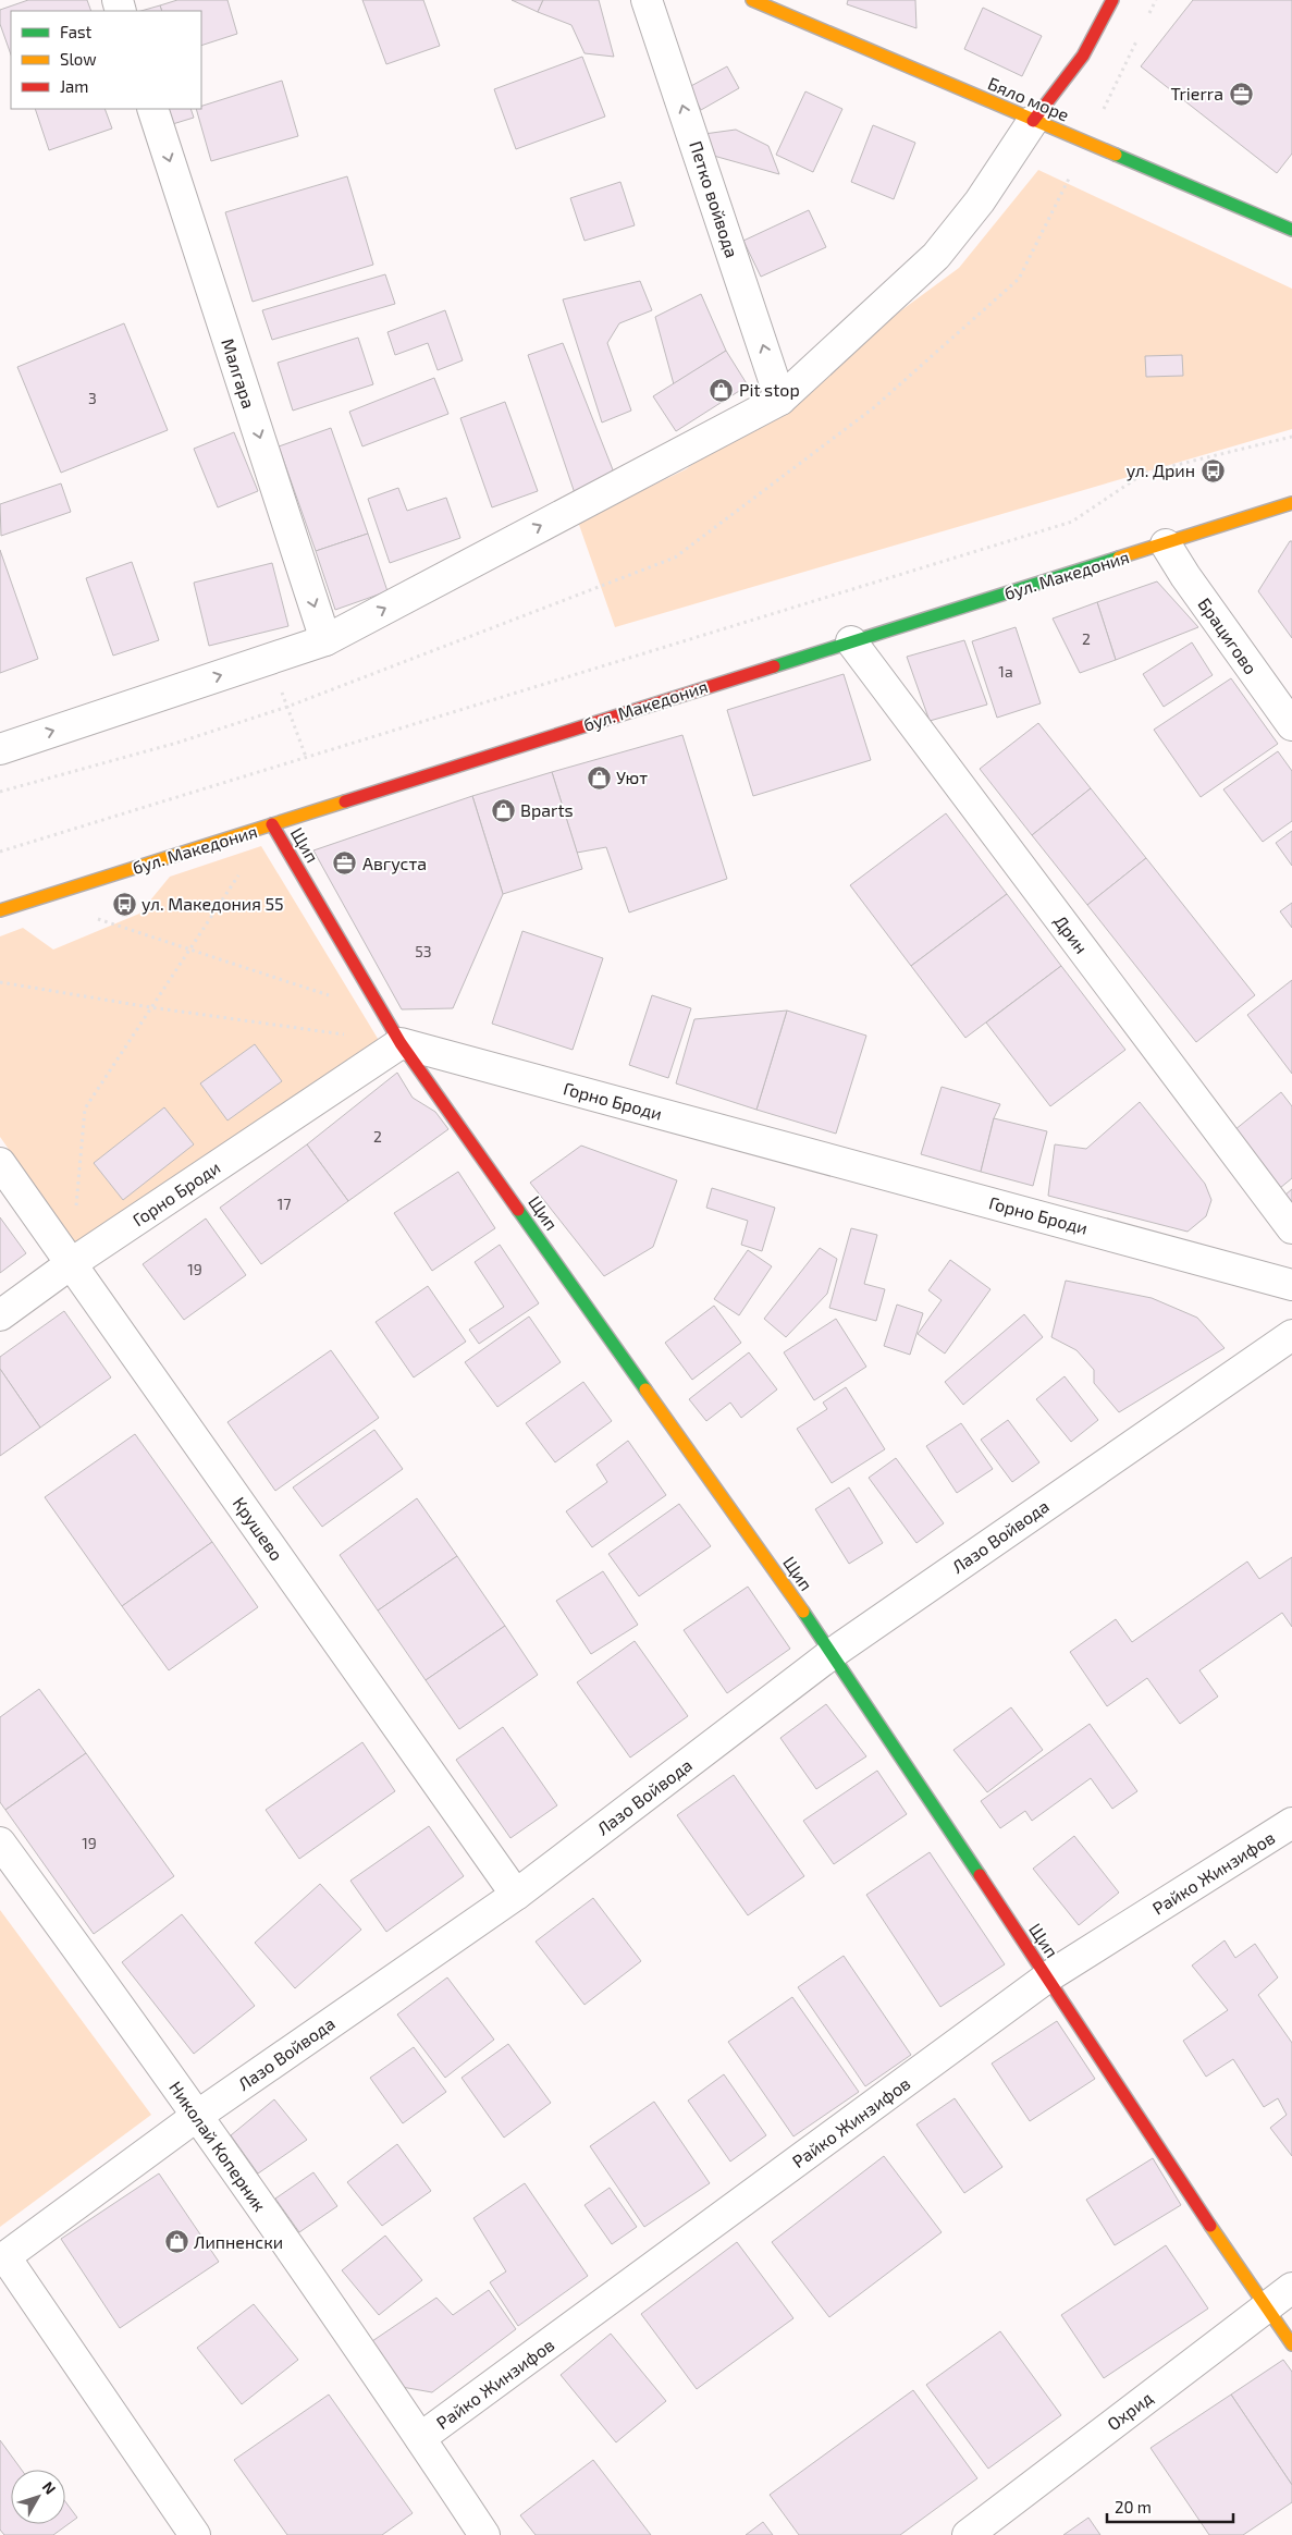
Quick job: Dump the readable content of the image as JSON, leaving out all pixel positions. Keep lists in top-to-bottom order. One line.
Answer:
{"streets":{"street":["Бяло море","Петко войвода","Малгара","бул. Македония","Брацигово","Щип","Дрин","Горно Броди","Крушево","Лазо Войвода","Райко Жинзифов","Николай Коперник","Охрид"]},"crossings":[["бул. Македония","Брацигово"],["бул. Македония","Щип"],["бул. Македония","Дрин"],["Щип","Горно Броди"],["Щип","Лазо Войвода"],["Щип","Райко Жинзифов"],["Щип","Охрид"],["Горно Броди","Крушево"],["Крушево","Лазо Войвода"],["Лазо Войвода","Николай Коперник"],["Райко Жинзифов","Николай Коперник"]],"one_way":["Петко войвода","Малгара"],"places":{"office":["Trierra","Августа"],"shop":["Pit stop","Уют","Bparts","Липненски"],"bus stop":["ул. Дрин","ул. Македония 55"]},"house_numbers":["3","2","1a","53","2","17","19","19"],"legend":["Fast","Slow","Jam"],"scale_bar":"20 m","north":"top right"}
